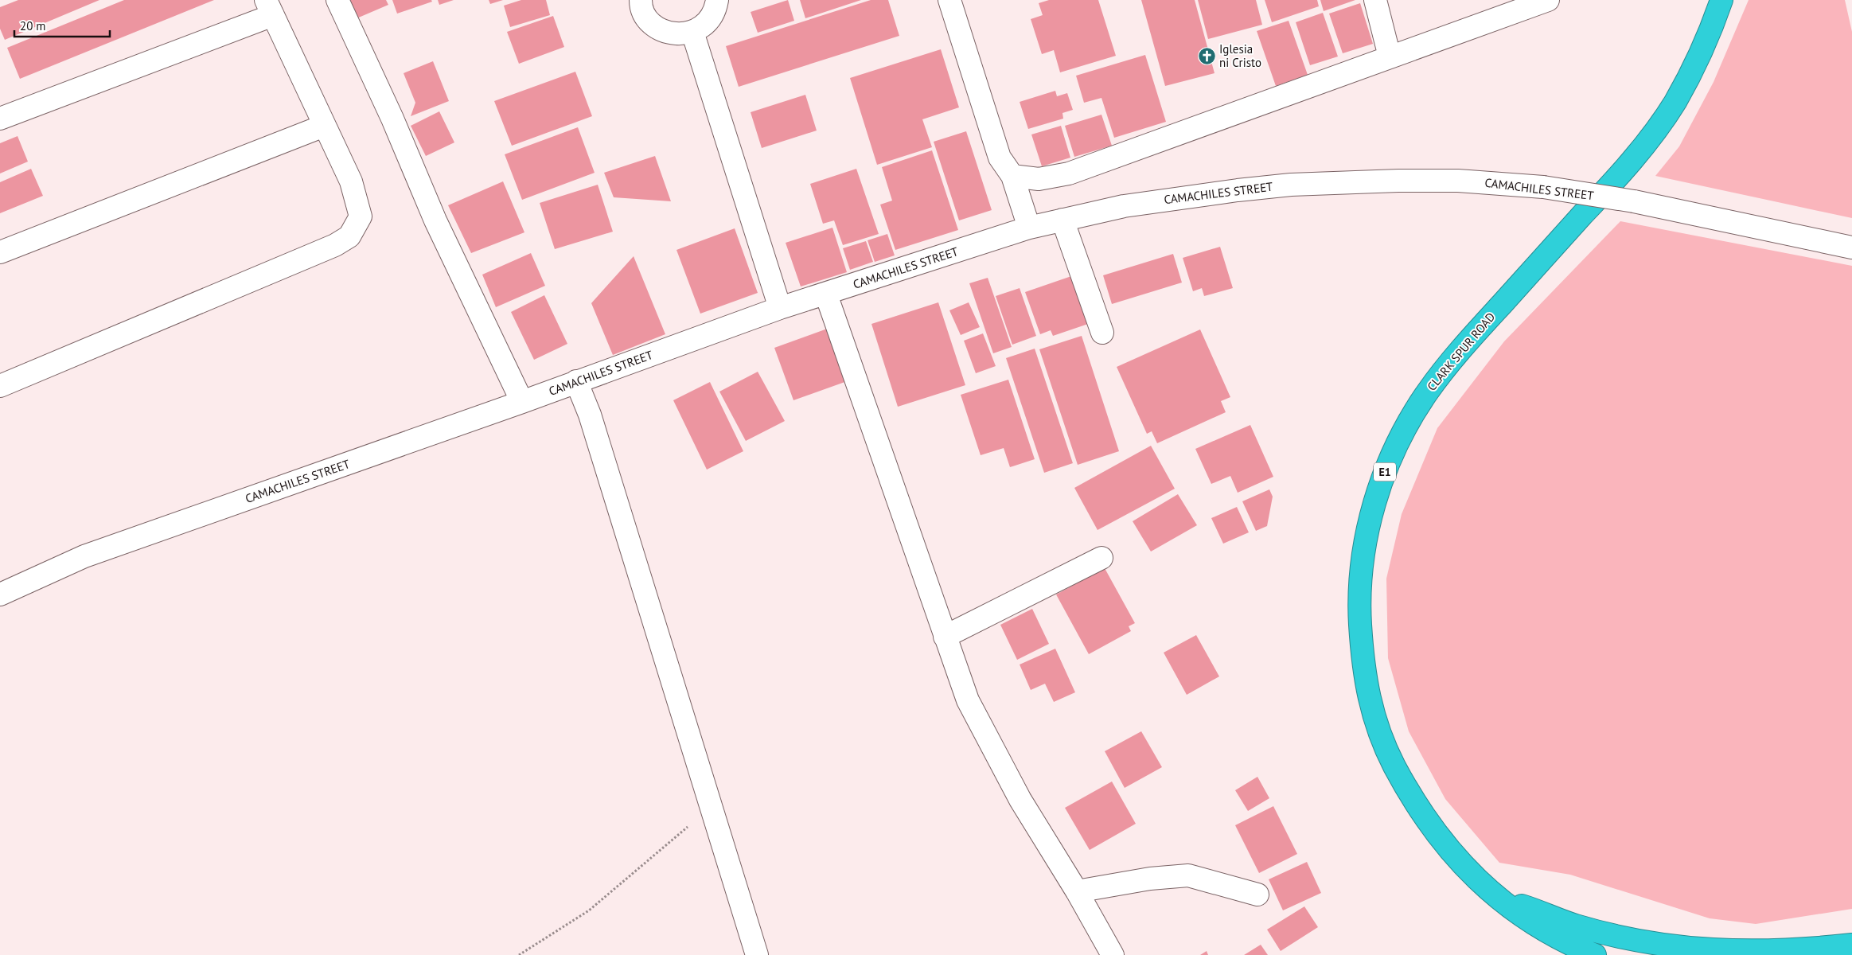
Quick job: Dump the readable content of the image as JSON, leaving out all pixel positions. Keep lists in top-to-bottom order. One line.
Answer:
{"streets":{"highway":["CLARK SPUR ROAD","E1"],"street":["CAMACHILES STREET"]},"places":{"church":["Iglesia ni Cristo"]},"scale_bar":"20 m"}
